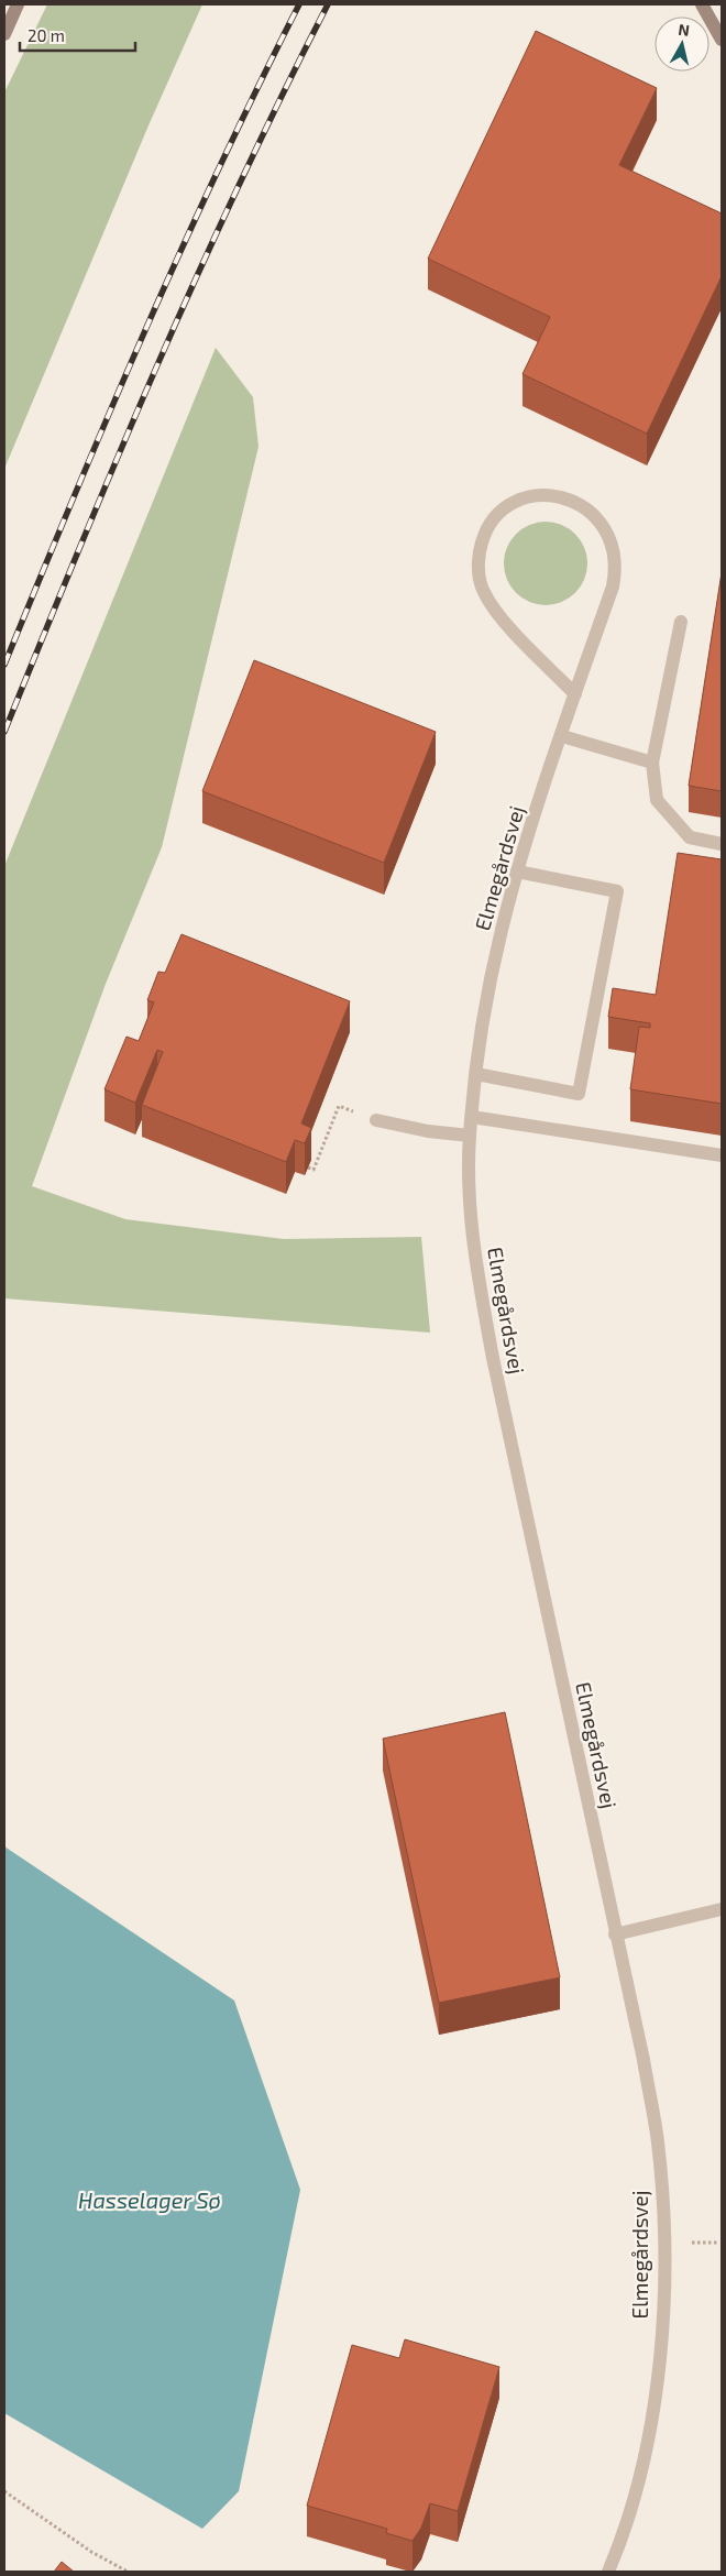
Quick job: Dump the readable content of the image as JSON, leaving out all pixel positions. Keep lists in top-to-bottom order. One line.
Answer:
{"streets":{"street":["Elmegårdsvej"]},"water":["Hasselager Sø"],"scale_bar":"20 m","north":"top"}
